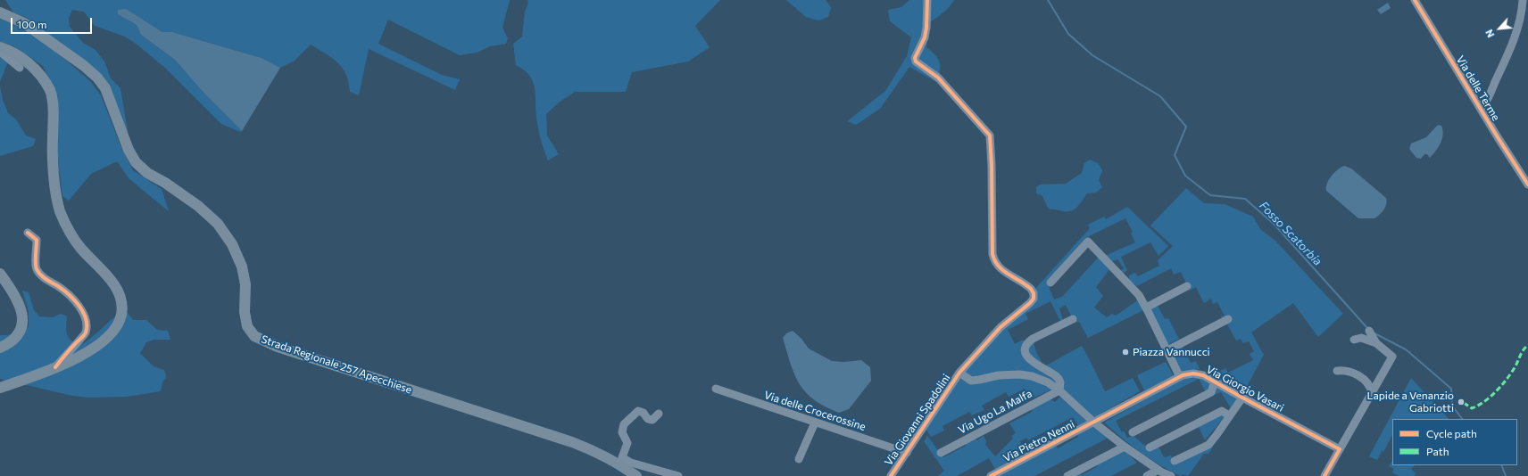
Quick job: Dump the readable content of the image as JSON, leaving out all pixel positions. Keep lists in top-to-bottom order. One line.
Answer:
{"streets":{"main road":["Strada Regionale 257 Apecchiese"],"street":["Via delle Terme","Via Giorgio Vasari","Via delle Crocerossine","Via Ugo La Malfa","Via Giovanni Spadolini","Via Pietro Nenni"]},"crossings":[["Via Giorgio Vasari","Via Pietro Nenni"],["Via delle Crocerossine","Via Giovanni Spadolini"]],"water":["Fosso Scatorbia"],"places":["Piazza Vannucci","Lapide a Venanzio Gabriotti"],"legend":["Cycle path","Path"],"scale_bar":"100 m","north":"bottom left"}
